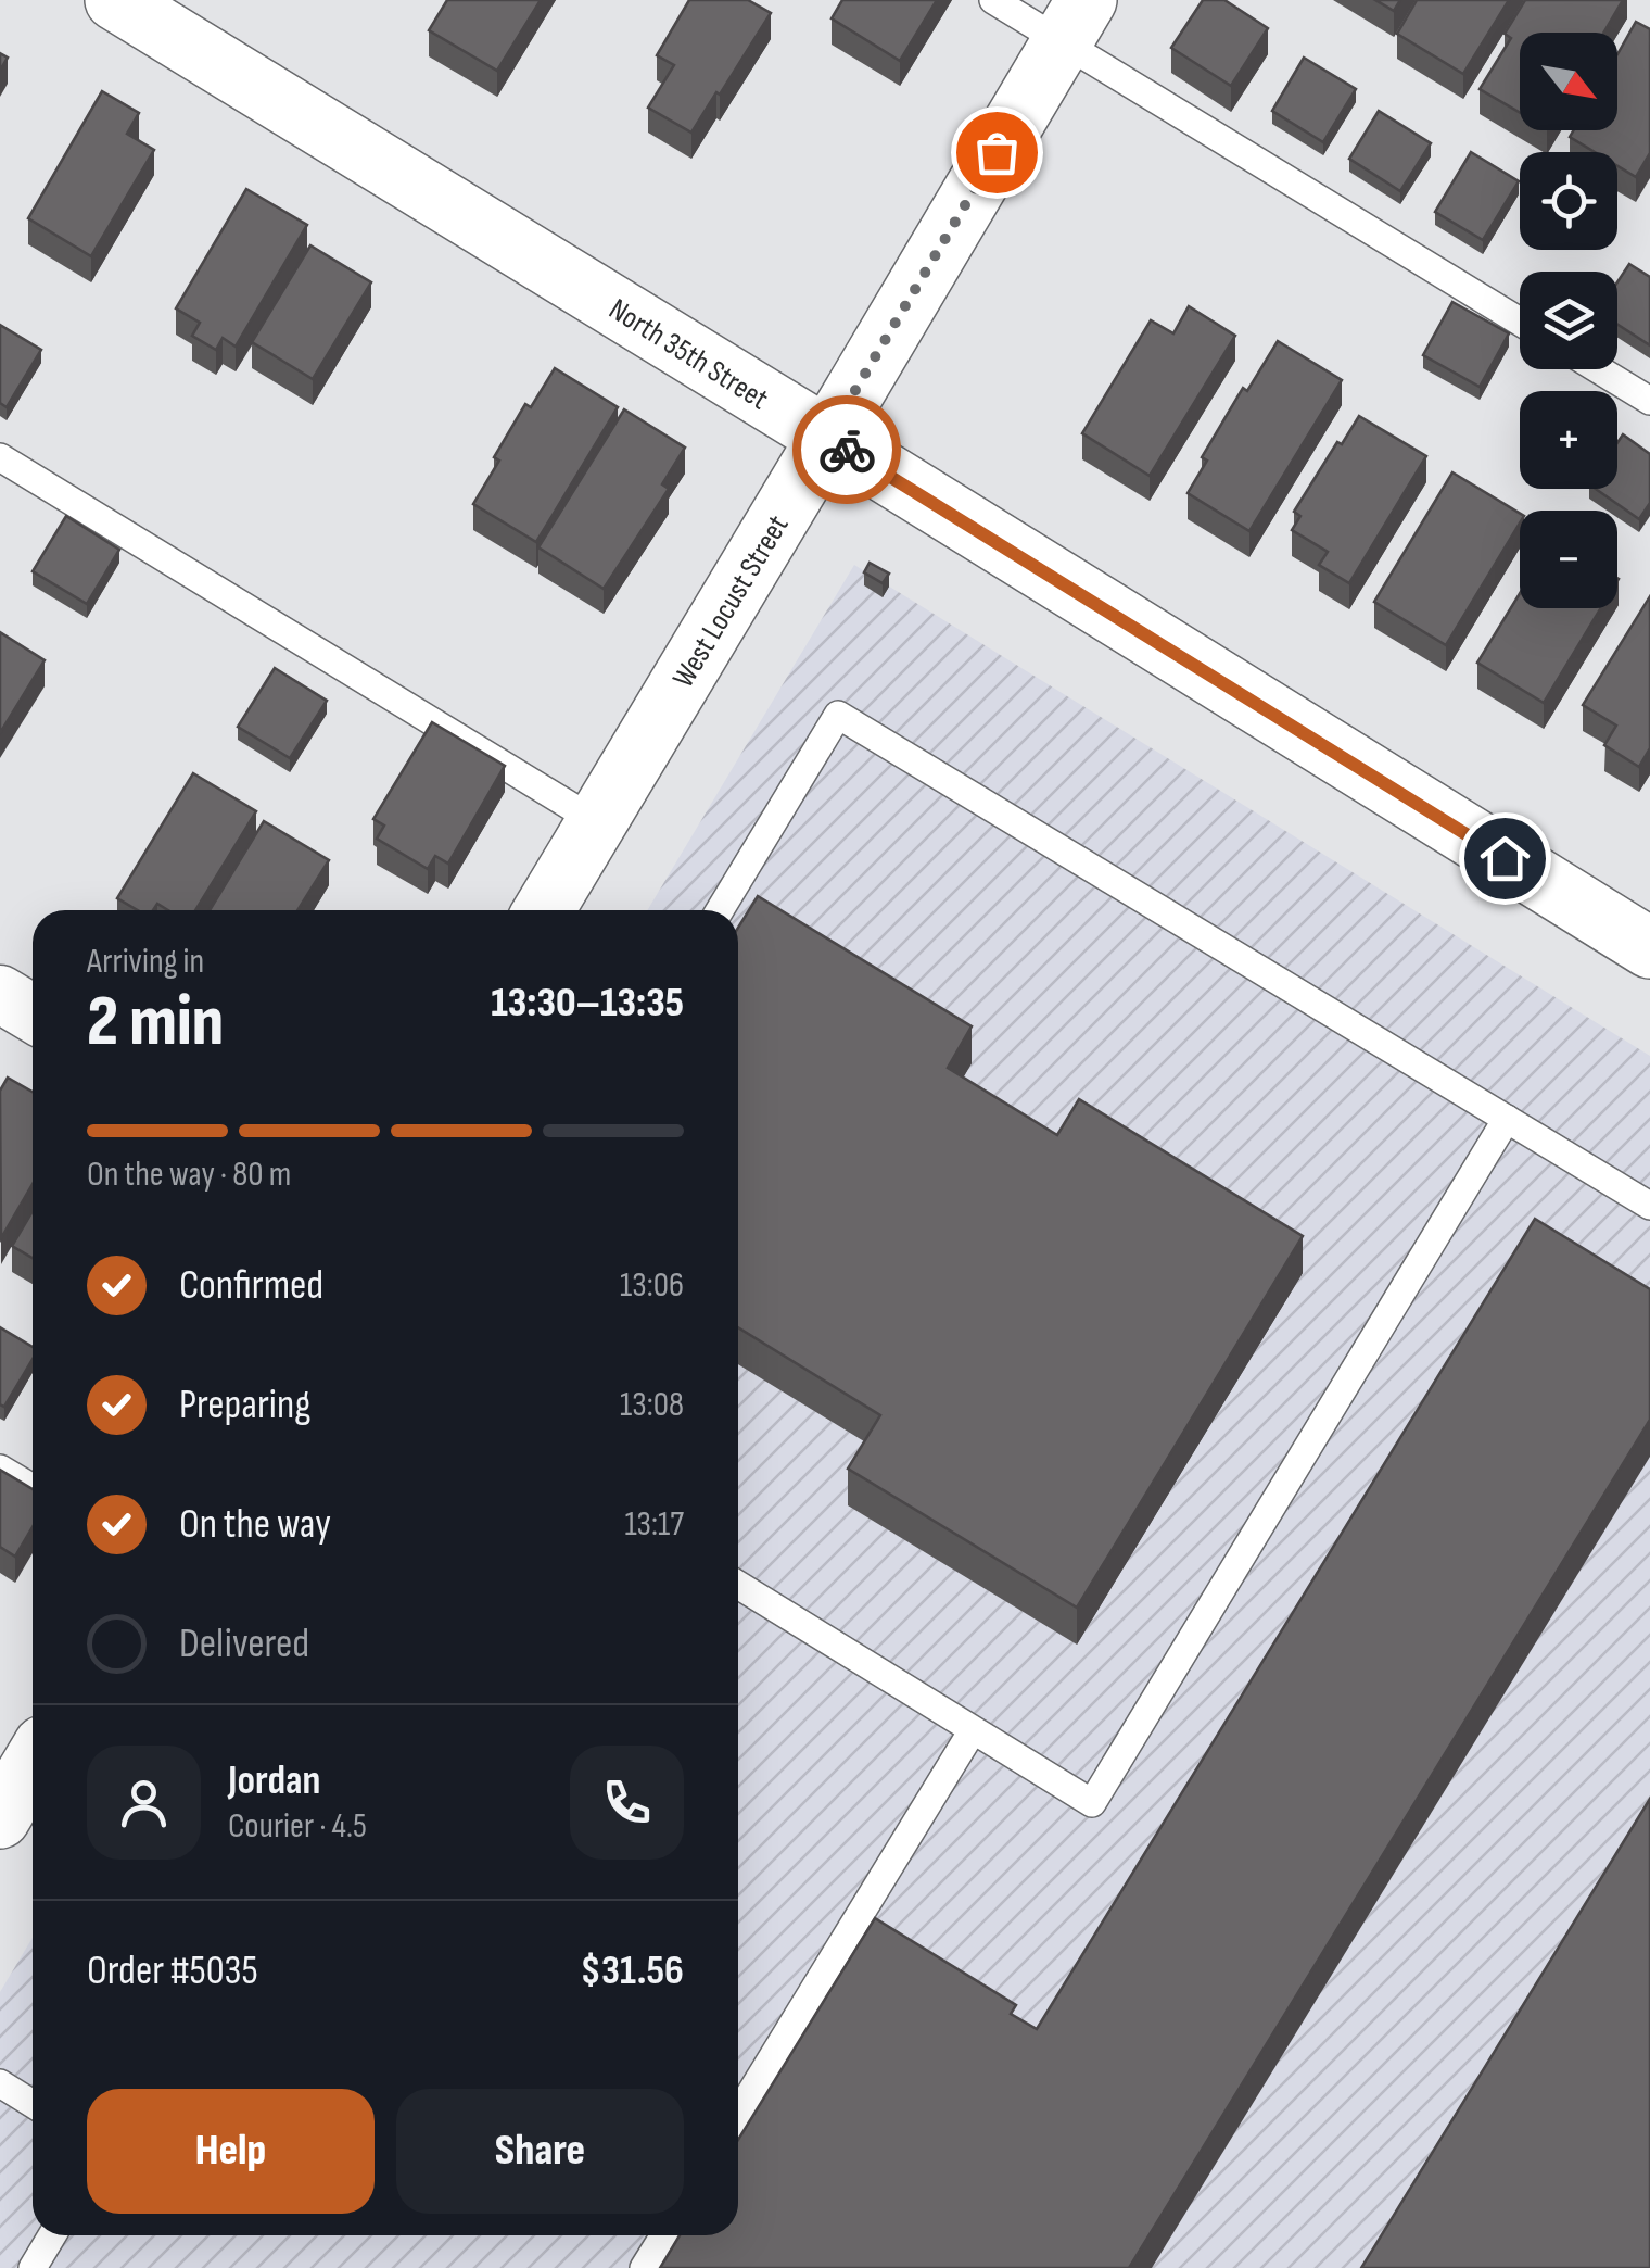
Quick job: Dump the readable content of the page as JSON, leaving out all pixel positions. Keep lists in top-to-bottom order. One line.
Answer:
{"streets":{"main road":["North 35th Street","West Locust Street"]},"crossings":[["North 35th Street","West Locust Street"]],"north":"bottom right","page":{"map_buttons":["+","−"],"heading":["2 min","Arriving in","13:30–13:35"],"panel":["Jordan","Courier · 4.5","Order #5035","$31.56"],"bar":"On the way · 80 m","list":[["Confirmed","13:06"],["Preparing","13:08"],["On the way","13:17"],"Delivered"],"buttons":["Help","Share"]}}
